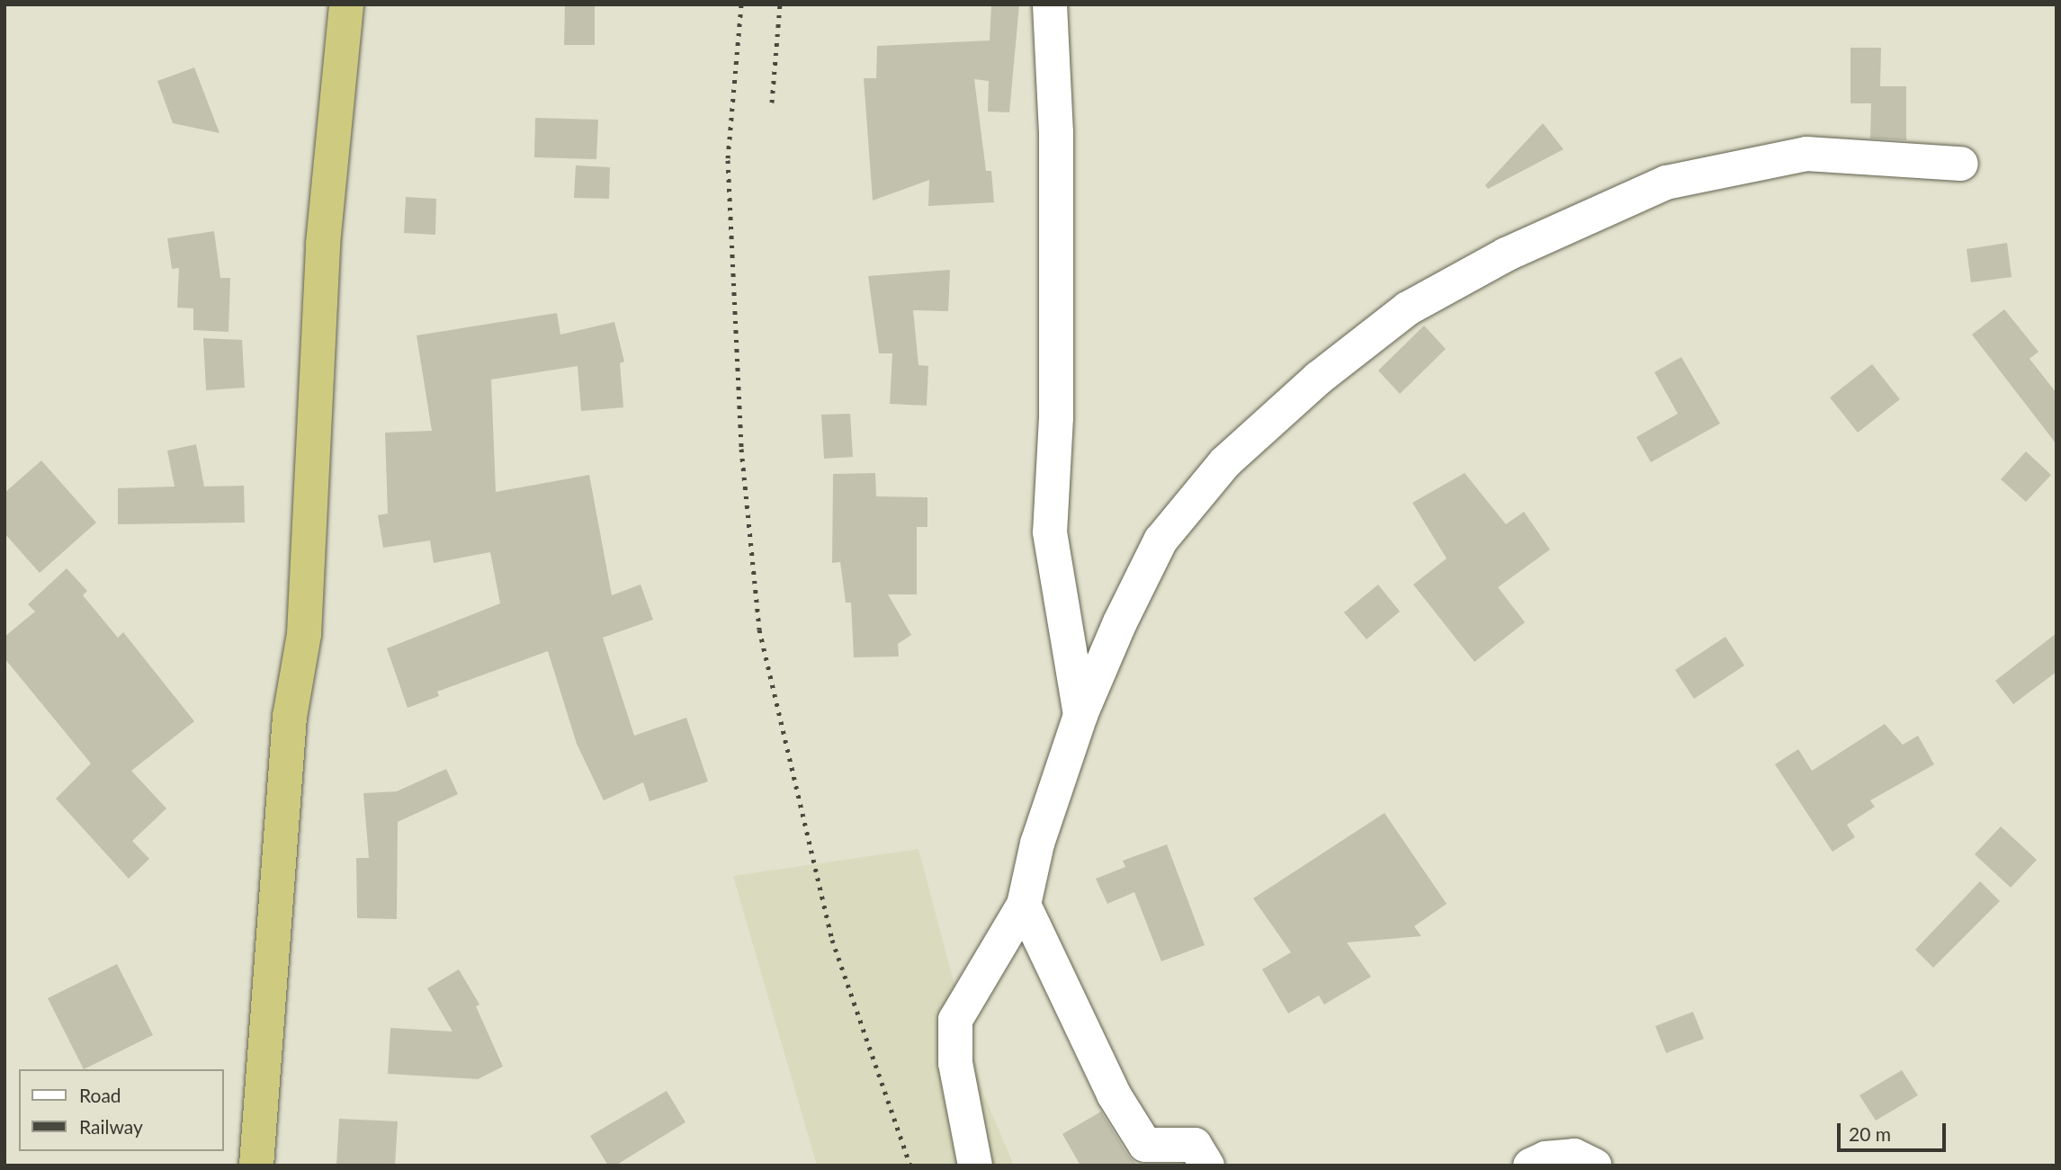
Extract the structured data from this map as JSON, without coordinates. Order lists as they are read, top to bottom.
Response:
{
  "legend": ["Road", "Railway"],
  "scale_bar": "20 m"
}
